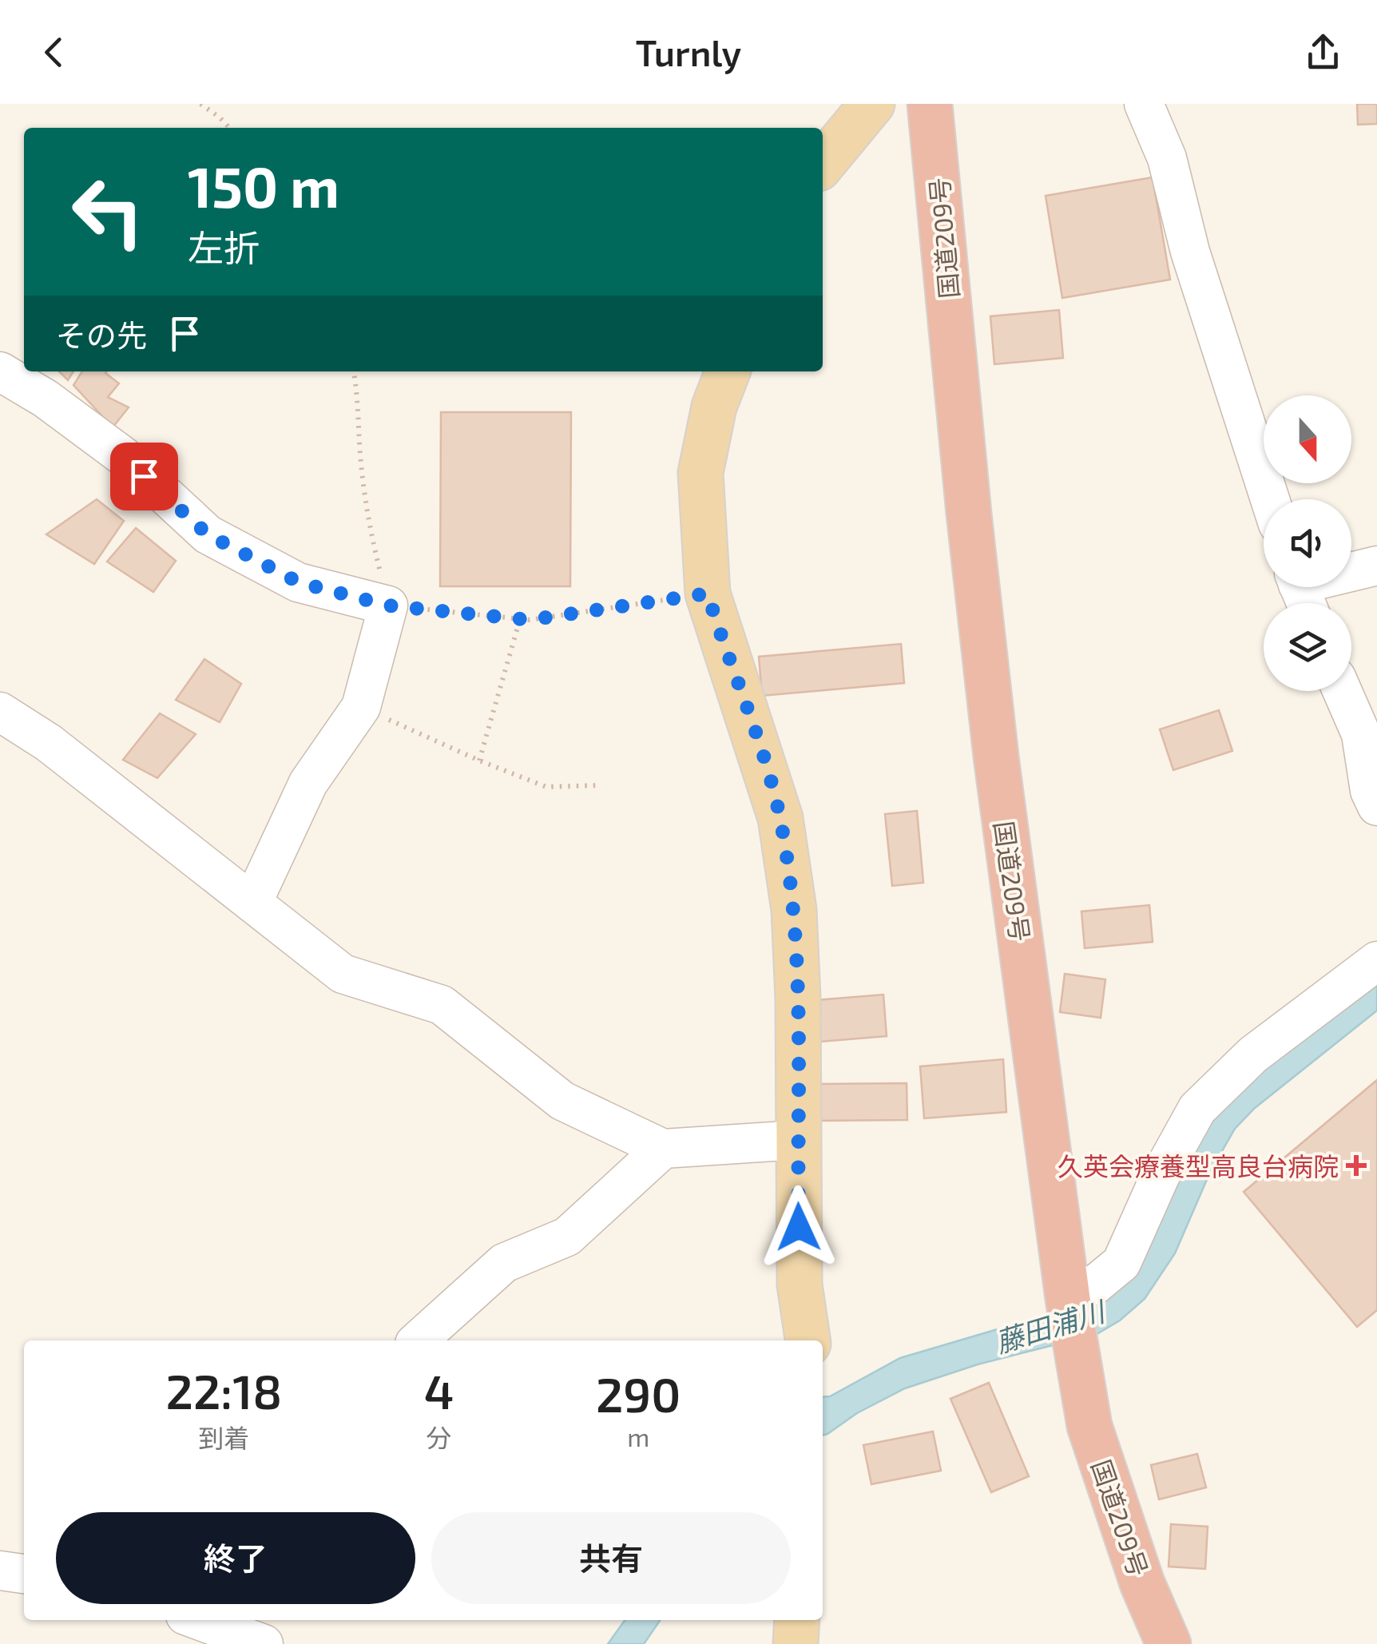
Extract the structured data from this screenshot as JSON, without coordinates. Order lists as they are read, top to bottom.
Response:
{
  "streets": {
    "highway": ["国道209号"]
  },
  "water": ["藤田浦川"],
  "places": {
    "health": ["久英会療養型高良台病院"]
  },
  "north": "bottom",
  "page": {
    "header": "Turnly",
    "turn": ["150 m", "左折"],
    "then": "その先",
    "eta": [
      "22:18",
      "到着",
      "4",
      "分",
      "290",
      "m"
    ],
    "buttons": ["終了", "共有"]
  }
}
